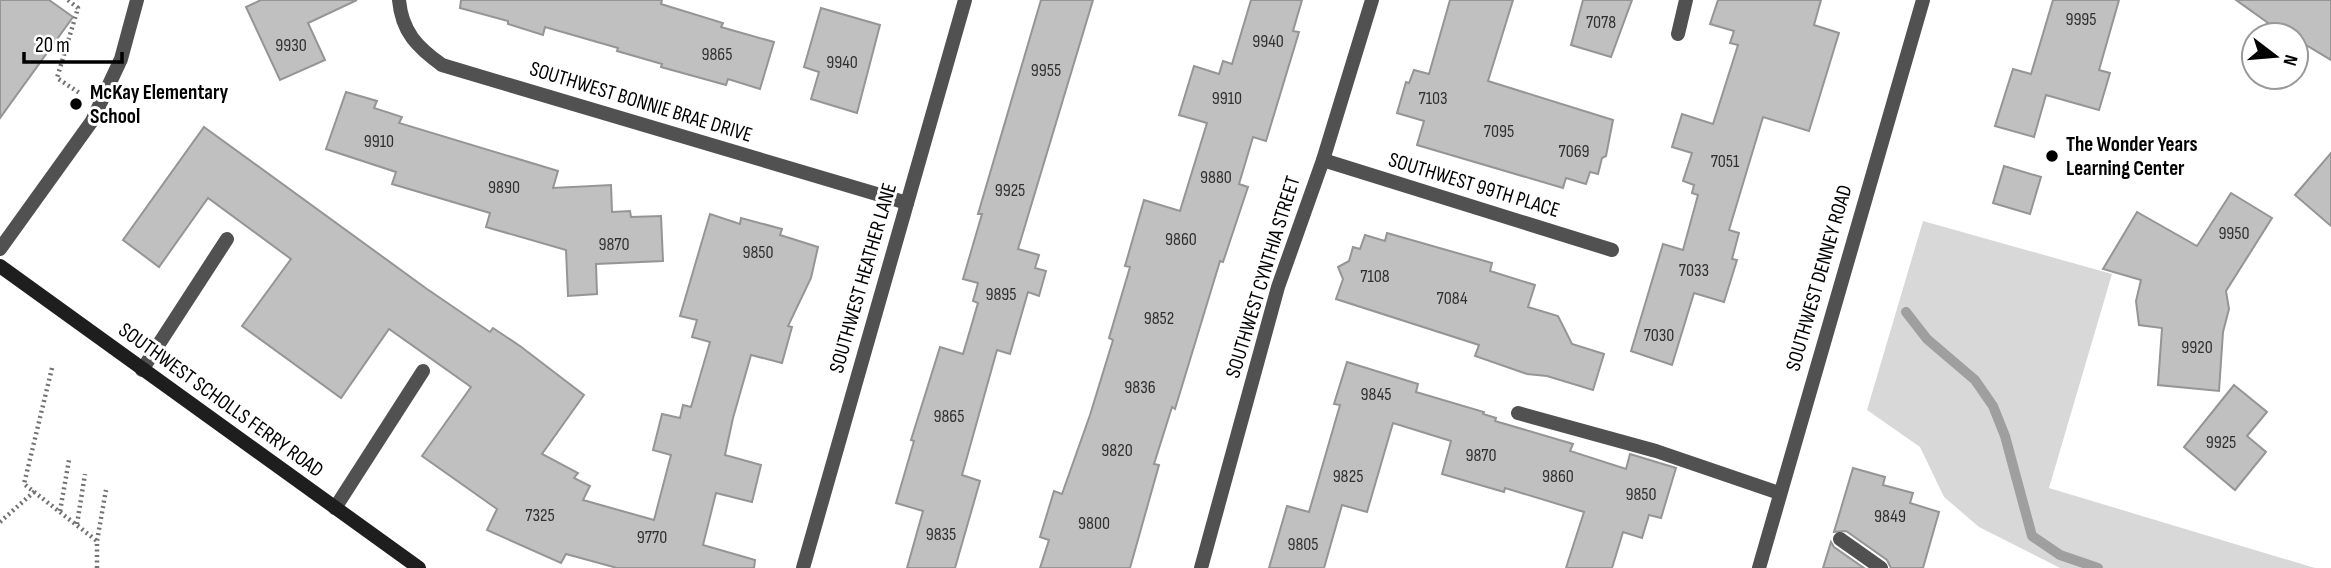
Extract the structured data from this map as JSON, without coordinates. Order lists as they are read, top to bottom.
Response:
{
  "streets": {
    "main road": ["SOUTHWEST SCHOLLS FERRY ROAD"],
    "street": [
      "SOUTHWEST BONNIE BRAE DRIVE",
      "SOUTHWEST 99TH PLACE",
      "SOUTHWEST CYNTHIA STREET",
      "SOUTHWEST HEATHER LANE",
      "SOUTHWEST DENNEY ROAD"
    ]
  },
  "crossings": [
    ["SOUTHWEST BONNIE BRAE DRIVE", "SOUTHWEST HEATHER LANE"],
    ["SOUTHWEST 99TH PLACE", "SOUTHWEST CYNTHIA STREET"]
  ],
  "places": ["McKay Elementary School", "The Wonder Years Learning Center"],
  "house_numbers": [
    "9995",
    "7078",
    "9940",
    "9930",
    "9865",
    "9940",
    "9955",
    "9910",
    "7103",
    "7095",
    "9910",
    "7069",
    "7051",
    "9880",
    "9890",
    "9925",
    "9950",
    "9860",
    "9870",
    "9850",
    "7033",
    "7108",
    "9895",
    "7084",
    "9852",
    "7030",
    "9920",
    "9836",
    "9845",
    "9865",
    "9925",
    "9820",
    "9870",
    "9825",
    "9860",
    "9850",
    "7325",
    "9849",
    "9800",
    "9835",
    "9770",
    "9805"
  ],
  "scale_bar": "20 m",
  "north": "right"
}
